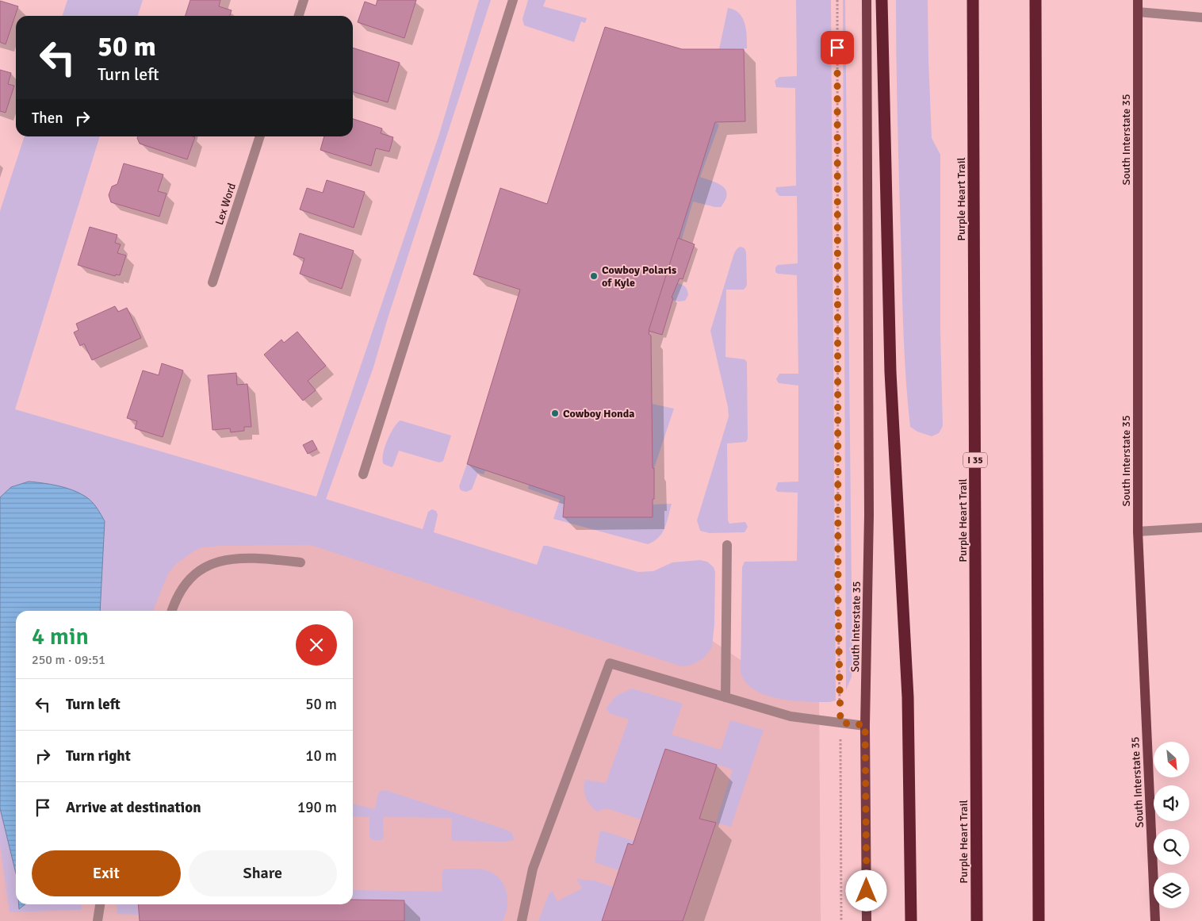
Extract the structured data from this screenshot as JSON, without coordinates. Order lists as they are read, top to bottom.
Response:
{
  "streets": {
    "highway": ["Purple Heart Trail", "I 35"],
    "main road": ["South Interstate 35"],
    "street": ["Lex Word"]
  },
  "places": ["Cowboy Polaris of Kyle", "Cowboy Honda"],
  "north": "bottom right",
  "page": {
    "turn": ["50 m", "Turn left"],
    "then": "Then",
    "heading": ["4 min", "250 m · 09:51"],
    "list": [
      {
        "name": "Turn left",
        "value": "50 m"
      },
      {
        "name": "Turn right",
        "value": "10 m"
      },
      {
        "name": "Arrive at destination",
        "value": "190 m"
      }
    ],
    "buttons": ["Exit", "Share"]
  }
}
